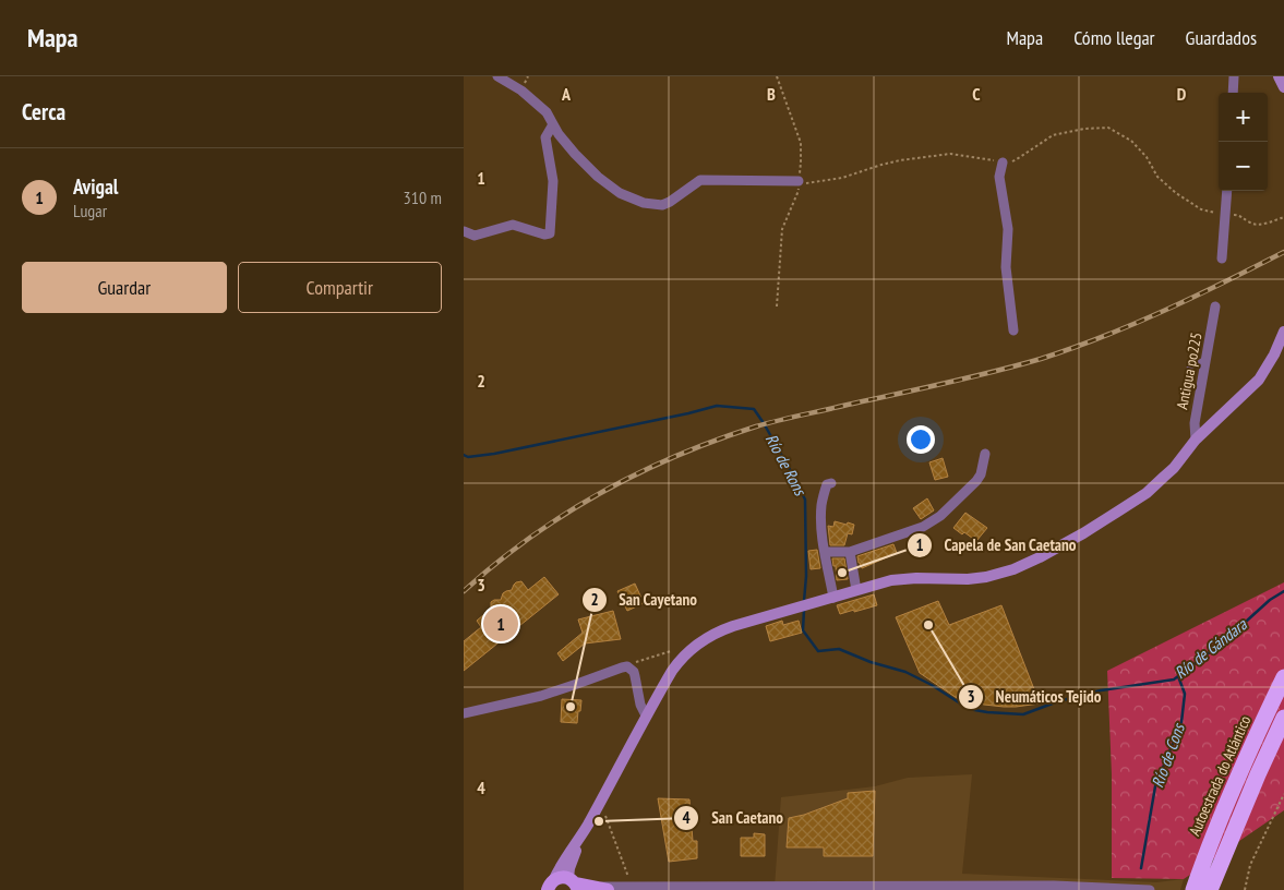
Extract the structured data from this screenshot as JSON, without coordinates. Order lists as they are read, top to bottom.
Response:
{
  "streets": {
    "highway": ["Autoestrada do Atlántico"],
    "street": ["Antigua po225"]
  },
  "water": ["Río de Rons", "Río de Gándara", "Río de Cons"],
  "places": [
    "Capela de San Caetano",
    "Neumáticos Tejido",
    "San Cayetano",
    "San Caetano"
  ],
  "page": {
    "header": "Mapa",
    "nav": ["Mapa", "Cómo llegar", "Guardados"],
    "heading": "Cerca",
    "map_buttons": ["+", "−"],
    "list": [
      {
        "mark": "1",
        "name": "Avigal",
        "note": "Lugar",
        "value": "310 m"
      }
    ],
    "buttons": ["Guardar", "Compartir"],
    "pins": "1"
  },
  "grid": {
    "columns": [
      "A",
      "B",
      "C",
      "D"
    ],
    "rows": [
      "1",
      "2",
      "3",
      "4"
    ]
  }
}
